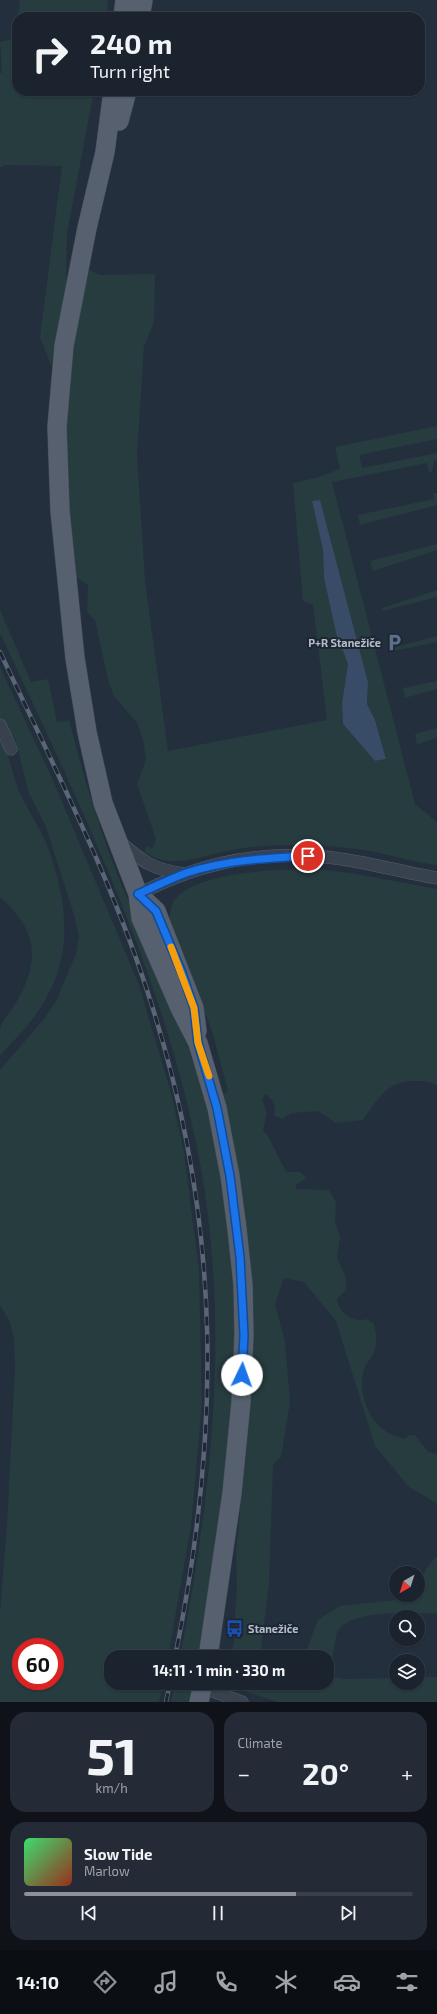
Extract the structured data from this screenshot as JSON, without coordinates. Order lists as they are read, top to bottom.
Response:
{
  "places": {
    "parking": ["P+R Stanežiče"],
    "bus stop": ["Stanežiče"]
  },
  "north": "bottom left",
  "page": {
    "turn": ["240 m", "Turn right"],
    "limit": "60",
    "trip": "14:11 · 1 min · 330 m",
    "tile": [
      ["51", "km/h"],
      "Climate"
    ],
    "heat": ["−", "20°", "+"],
    "song": ["Slow Tide", "Marlow"],
    "tabs": "14:10"
  }
}
